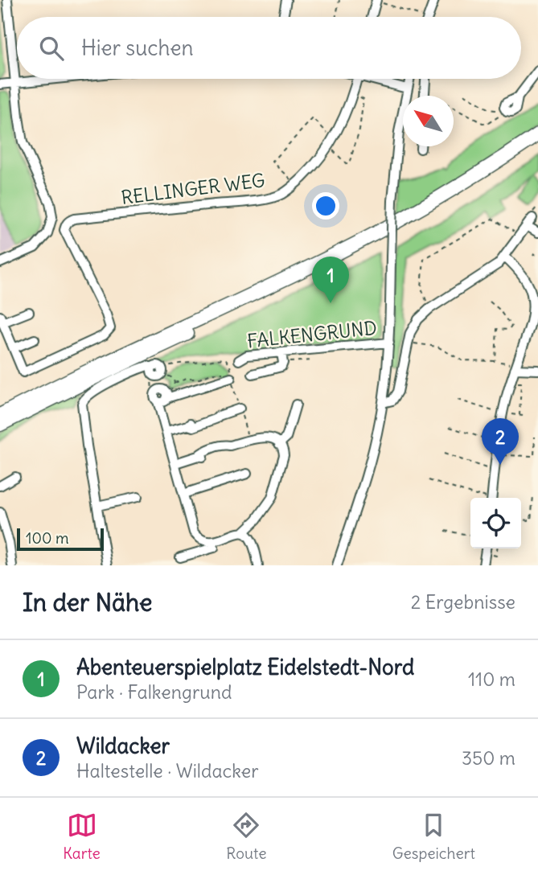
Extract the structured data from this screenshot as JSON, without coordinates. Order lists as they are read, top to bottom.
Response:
{
  "streets": {
    "street": ["RELLINGER WEG", "FALKENGRUND"]
  },
  "scale_bar": "100 m",
  "north": "top left",
  "page": {
    "search": "Hier suchen",
    "pins": ["1", "2"],
    "scale": "100 m",
    "heading": ["In der Nähe", "2 Ergebnisse"],
    "list": [
      {
        "mark": "1",
        "name": "Abenteuerspielplatz Eidelstedt-Nord",
        "note": "Park · Falkengrund",
        "value": "110 m"
      },
      {
        "mark": "2",
        "name": "Wildacker",
        "note": "Haltestelle · Wildacker",
        "value": "350 m"
      }
    ],
    "nav": ["Karte", "Route", "Gespeichert"]
  }
}
